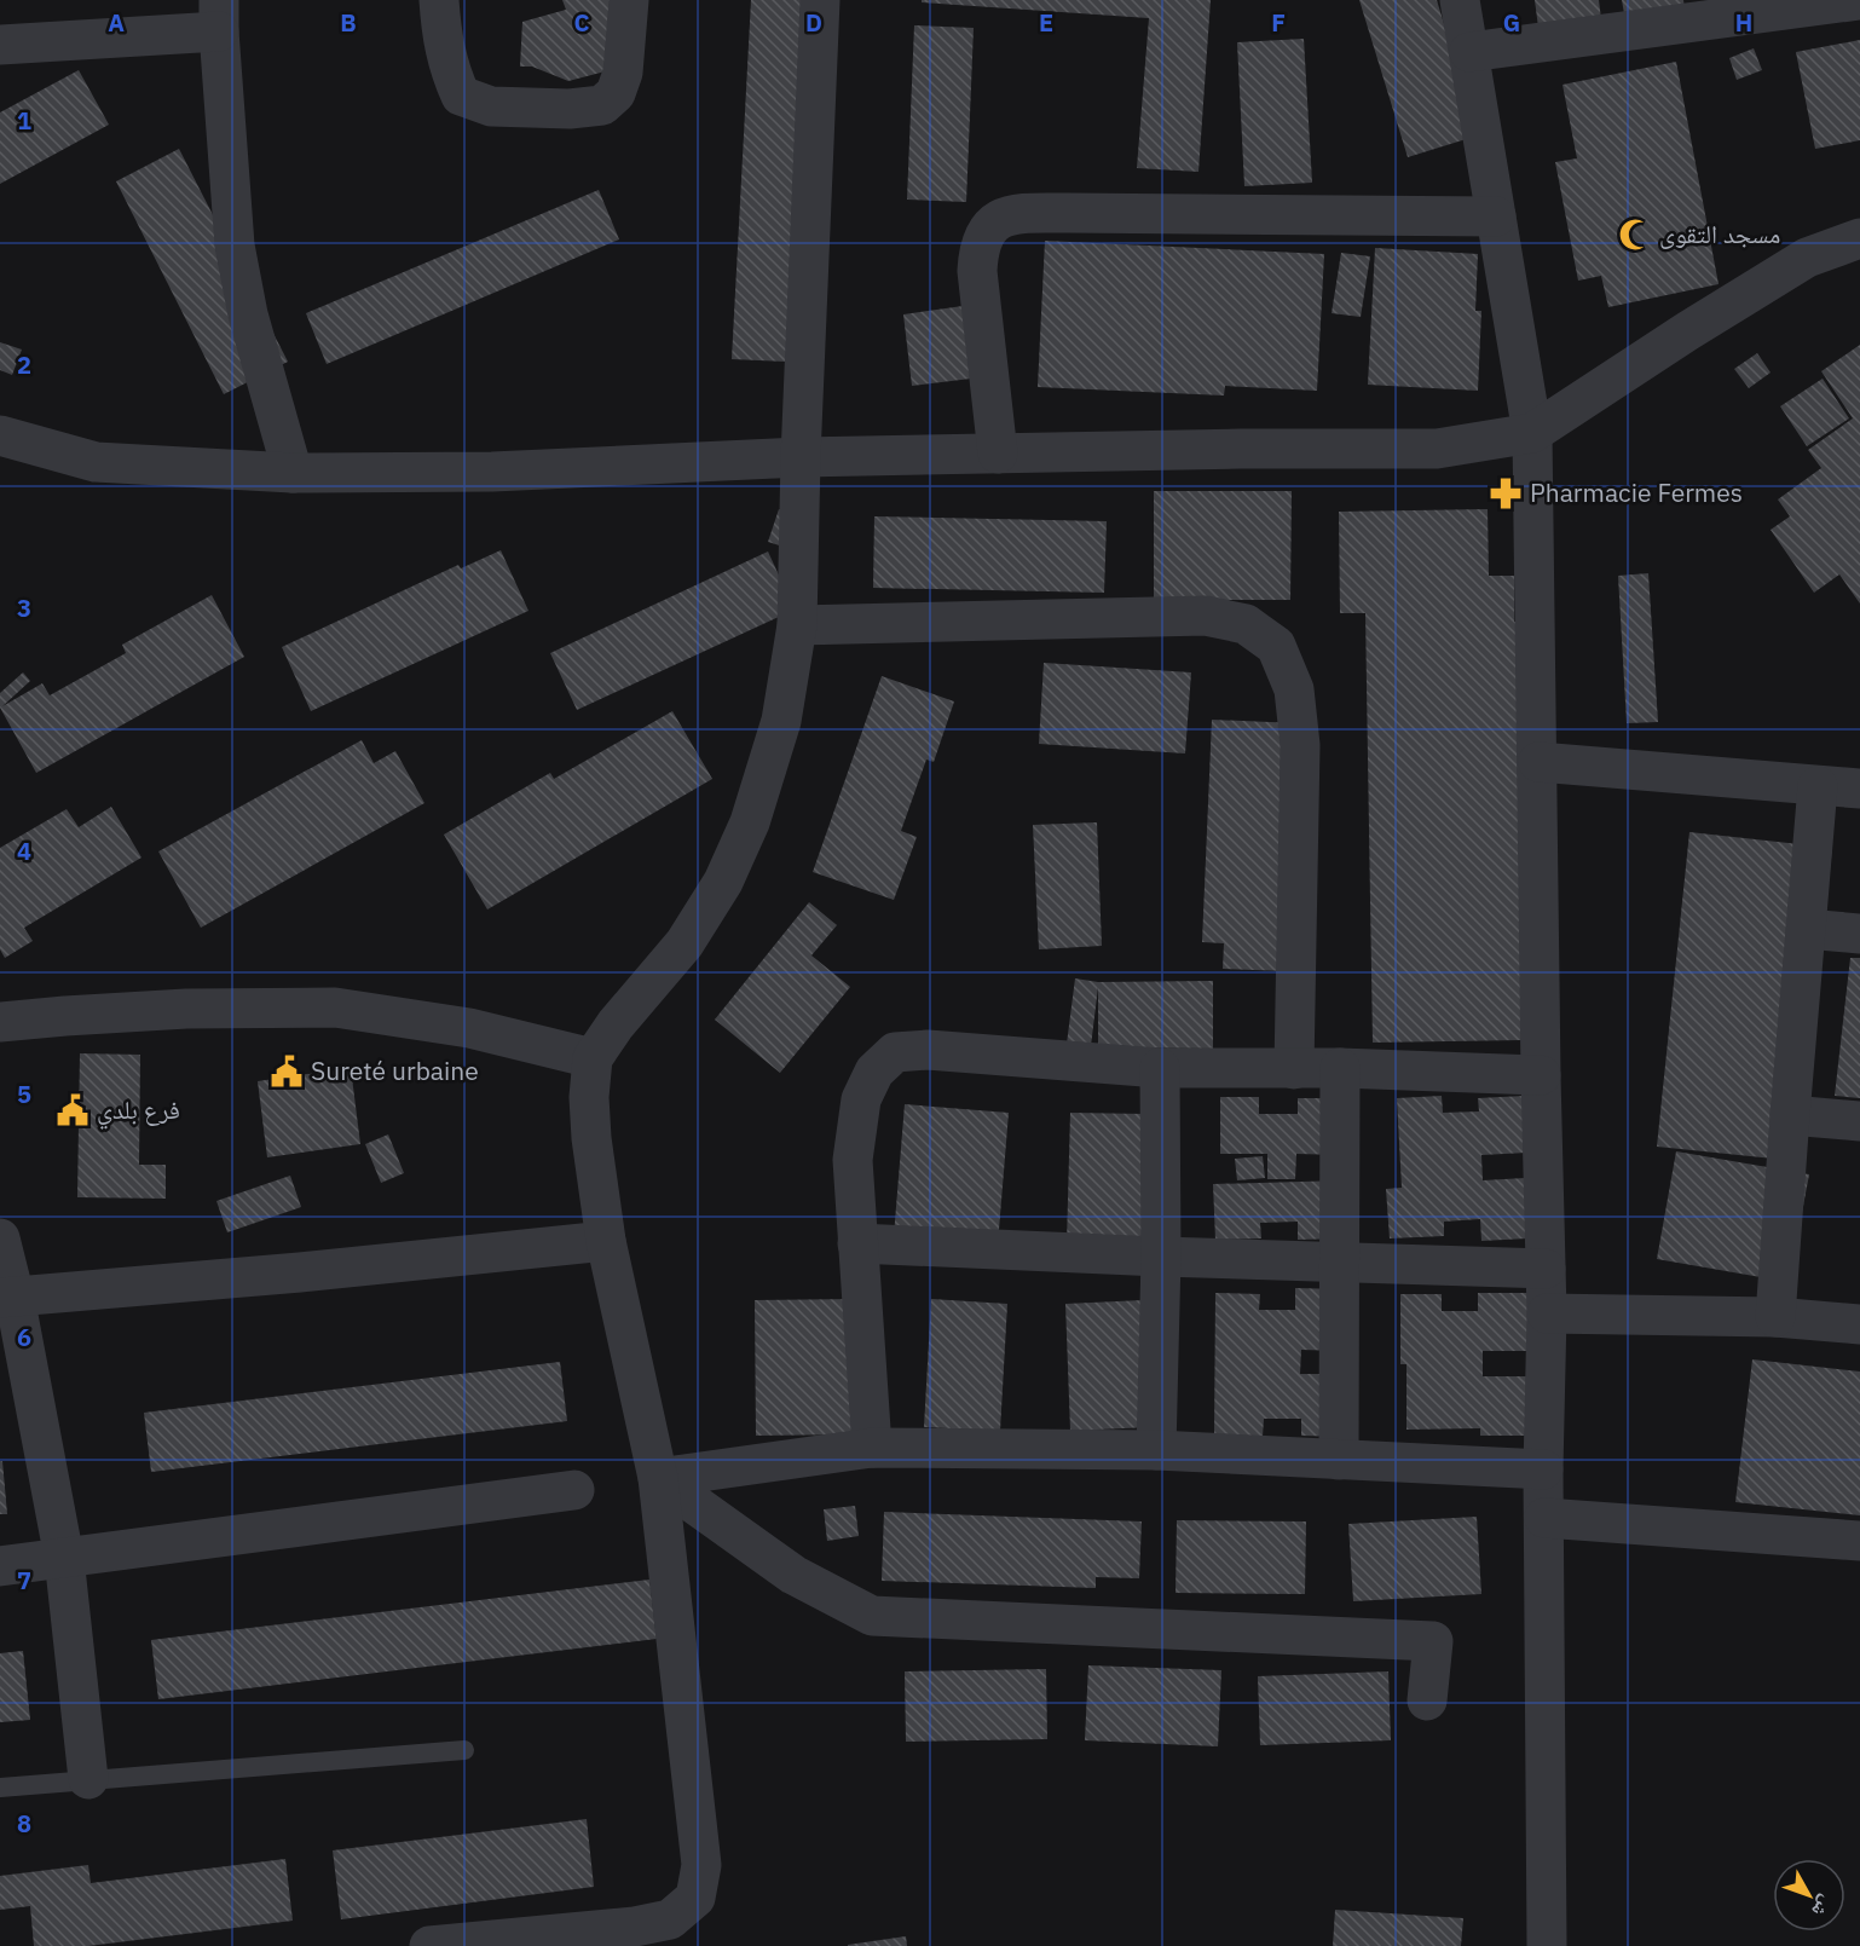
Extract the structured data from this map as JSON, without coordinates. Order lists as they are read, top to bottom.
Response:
{
  "places": {
    "mosque": ["مسجد التقوى"],
    "pharmacy": ["Pharmacie Fermes"],
    "public building": ["Sureté urbaine", "فرع بلدي"]
  },
  "north": "bottom right",
  "grid": {
    "columns": [
      "A",
      "B",
      "C",
      "D",
      "E",
      "F",
      "G",
      "H"
    ],
    "rows": [
      "1",
      "2",
      "3",
      "4",
      "5",
      "6",
      "7",
      "8"
    ]
  }
}
